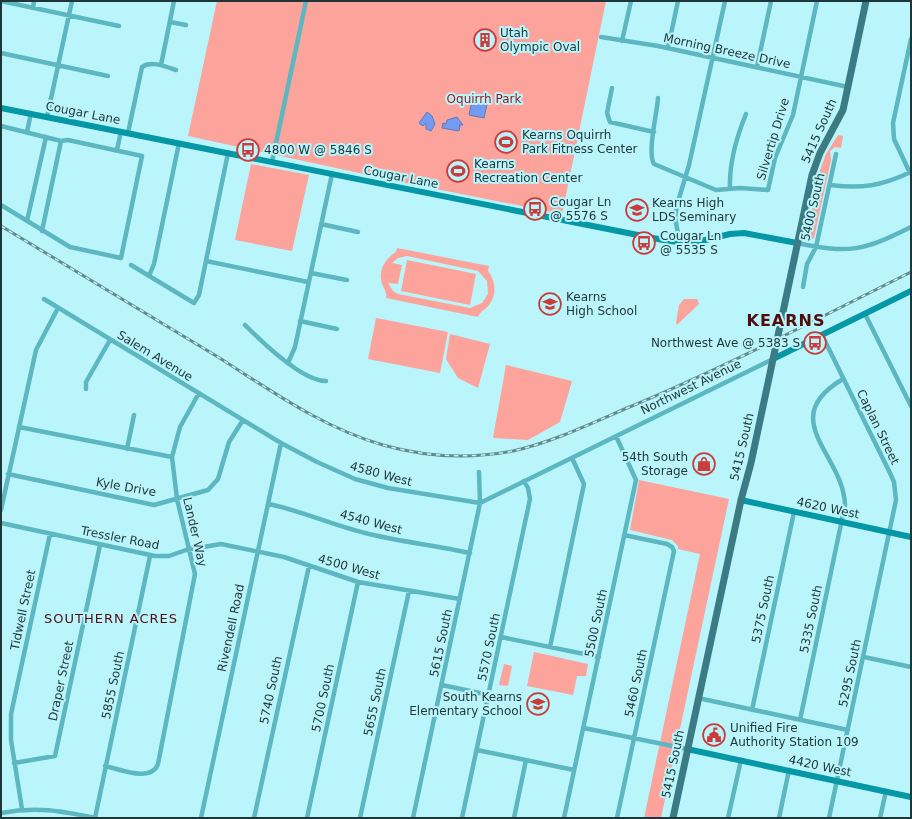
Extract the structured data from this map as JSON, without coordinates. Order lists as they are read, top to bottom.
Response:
{
  "streets": {
    "main road": [
      "Cougar Lane",
      "5415 South",
      "Northwest Avenue",
      "4620 West",
      "4420 West"
    ],
    "street": [
      "Morning Breeze Drive",
      "Silvertip Drive",
      "5400 South",
      "Salem Avenue",
      "Caplan Street",
      "4580 West",
      "Kyle Drive",
      "4540 West",
      "Lander Way",
      "Tressler Road",
      "4500 West",
      "5375 South",
      "Tidwell Street",
      "5335 South",
      "5500 South",
      "Rivendell Road",
      "5615 South",
      "5570 South",
      "5295 South",
      "Draper Street",
      "5460 South",
      "5855 South",
      "5740 South",
      "5700 South",
      "5655 South"
    ]
  },
  "crossings": [
    ["Morning Breeze Drive", "5415 South"],
    ["Morning Breeze Drive", "Silvertip Drive"],
    ["Cougar Lane", "5415 South"],
    ["5415 South", "Northwest Avenue"],
    ["5415 South", "4620 West"],
    ["5415 South", "4420 West"],
    ["Salem Avenue", "4580 West"],
    ["Salem Avenue", "Kyle Drive"],
    ["Salem Avenue", "Lander Way"],
    ["Northwest Avenue", "Caplan Street"],
    ["Northwest Avenue", "4580 West"],
    ["Northwest Avenue", "5500 South"],
    ["Northwest Avenue", "5615 South"],
    ["Northwest Avenue", "5570 South"],
    ["Caplan Street", "4620 West"],
    ["Caplan Street", "5335 South"],
    ["Caplan Street", "5295 South"],
    ["4580 West", "Kyle Drive"],
    ["4580 West", "Rivendell Road"],
    ["4580 West", "5615 South"],
    ["Kyle Drive", "Lander Way"],
    ["4620 West", "5375 South"],
    ["4620 West", "5335 South"],
    ["4620 West", "5295 South"],
    ["4540 West", "Rivendell Road"],
    ["4540 West", "5615 South"],
    ["Lander Way", "Tressler Road"],
    ["Lander Way", "5855 South"],
    ["Tressler Road", "4500 West"],
    ["Tressler Road", "Tidwell Street"],
    ["Tressler Road", "Rivendell Road"],
    ["Tressler Road", "Draper Street"],
    ["Tressler Road", "5855 South"],
    ["4500 West", "Rivendell Road"],
    ["4500 West", "5615 South"],
    ["4500 West", "5740 South"],
    ["4500 West", "5700 South"],
    ["4500 West", "5655 South"],
    ["Tidwell Street", "Draper Street"],
    ["5500 South", "5460 South"],
    ["5500 South", "4420 West"],
    ["5295 South", "4420 West"],
    ["5460 South", "4420 West"]
  ],
  "districts": ["KEARNS", "SOUTHERN ACRES"],
  "parks": ["Oquirrh Park"],
  "places": {
    "building": ["Utah Olympic Oval"],
    "sports": ["Kearns Oquirrh Park Fitness Center", "Kearns Recreation Center"],
    "bus stop": [
      "4800 W @ 5846 S",
      "Cougar Ln @ 5576 S",
      "Cougar Ln @ 5535 S",
      "Northwest Ave @ 5383 S"
    ],
    "school or university": ["Kearns High LDS Seminary", "Kearns High School", "South Kearns Elementary School"],
    "shop": ["54th South Storage"],
    "public building": ["Unified Fire Authority Station 109"]
  }
}
